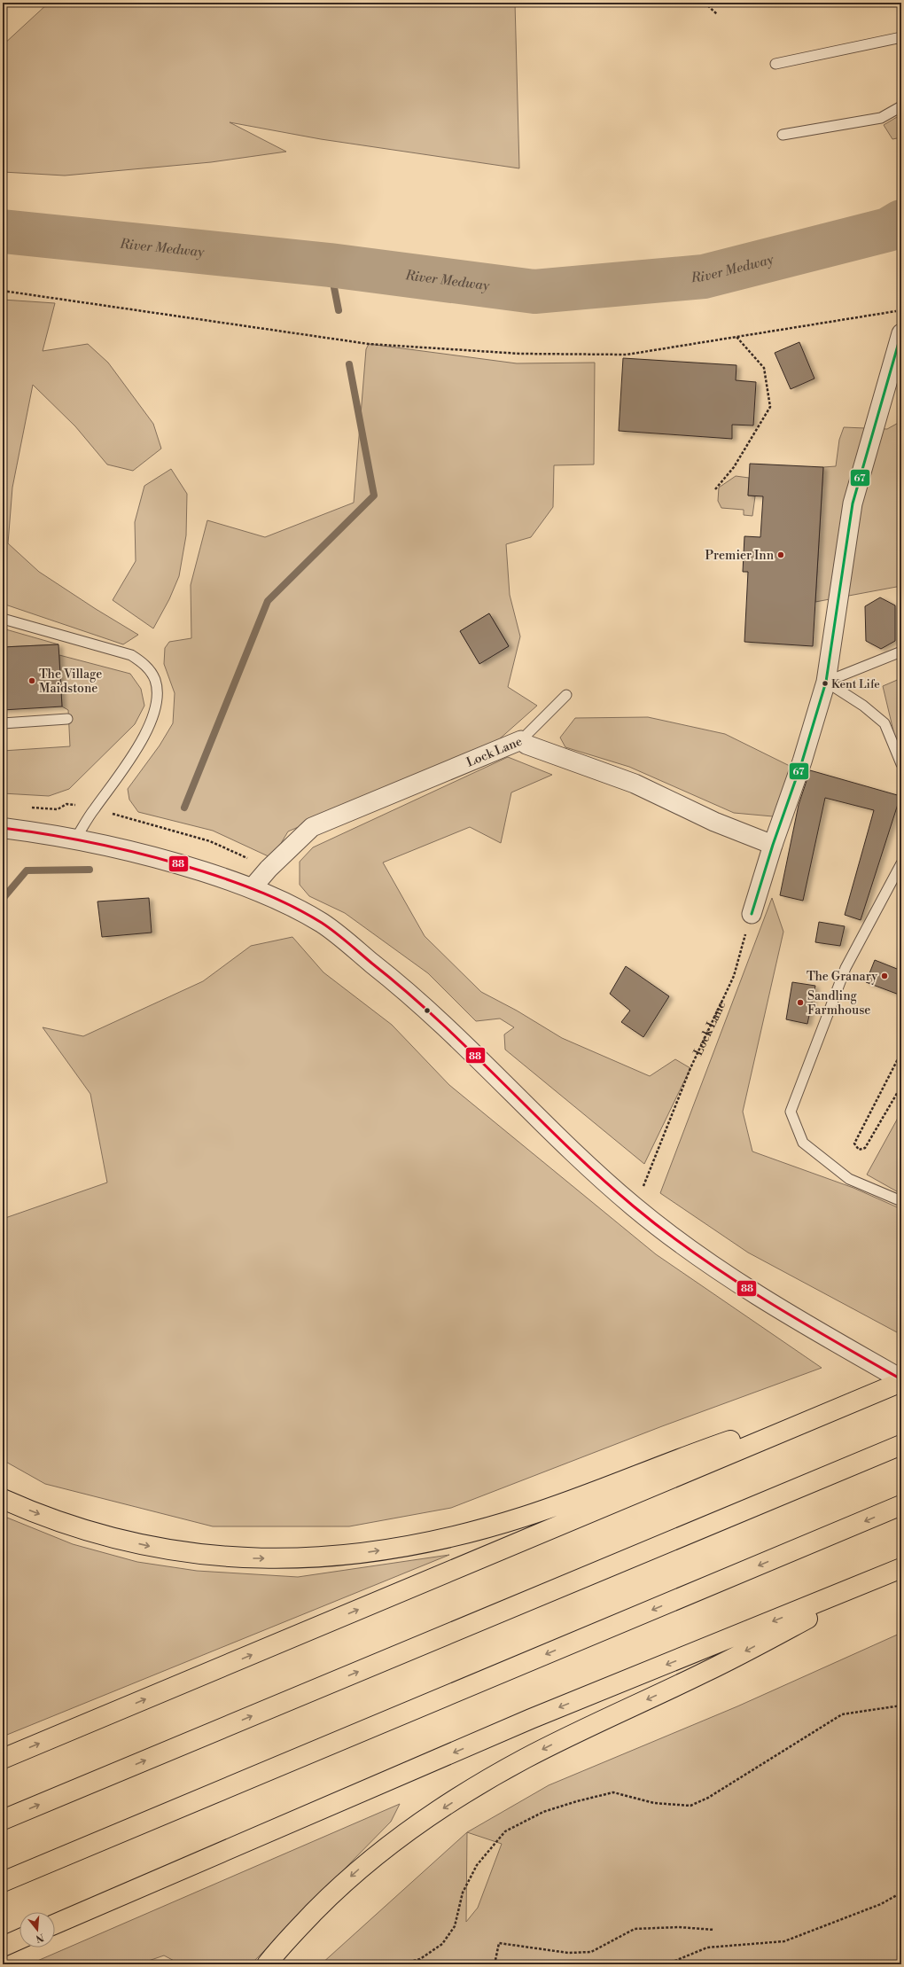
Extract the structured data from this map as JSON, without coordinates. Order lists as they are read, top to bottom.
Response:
{
  "streets": {
    "street": ["Lock Lane"]
  },
  "water": ["River Medway"],
  "places": [
    "Premier Inn",
    "The Village Maidstone",
    "Kent Life",
    "The Granary",
    "Sandling Farmhouse"
  ],
  "lines": ["transit line 67", "transit line 88"],
  "north": "bottom"
}
